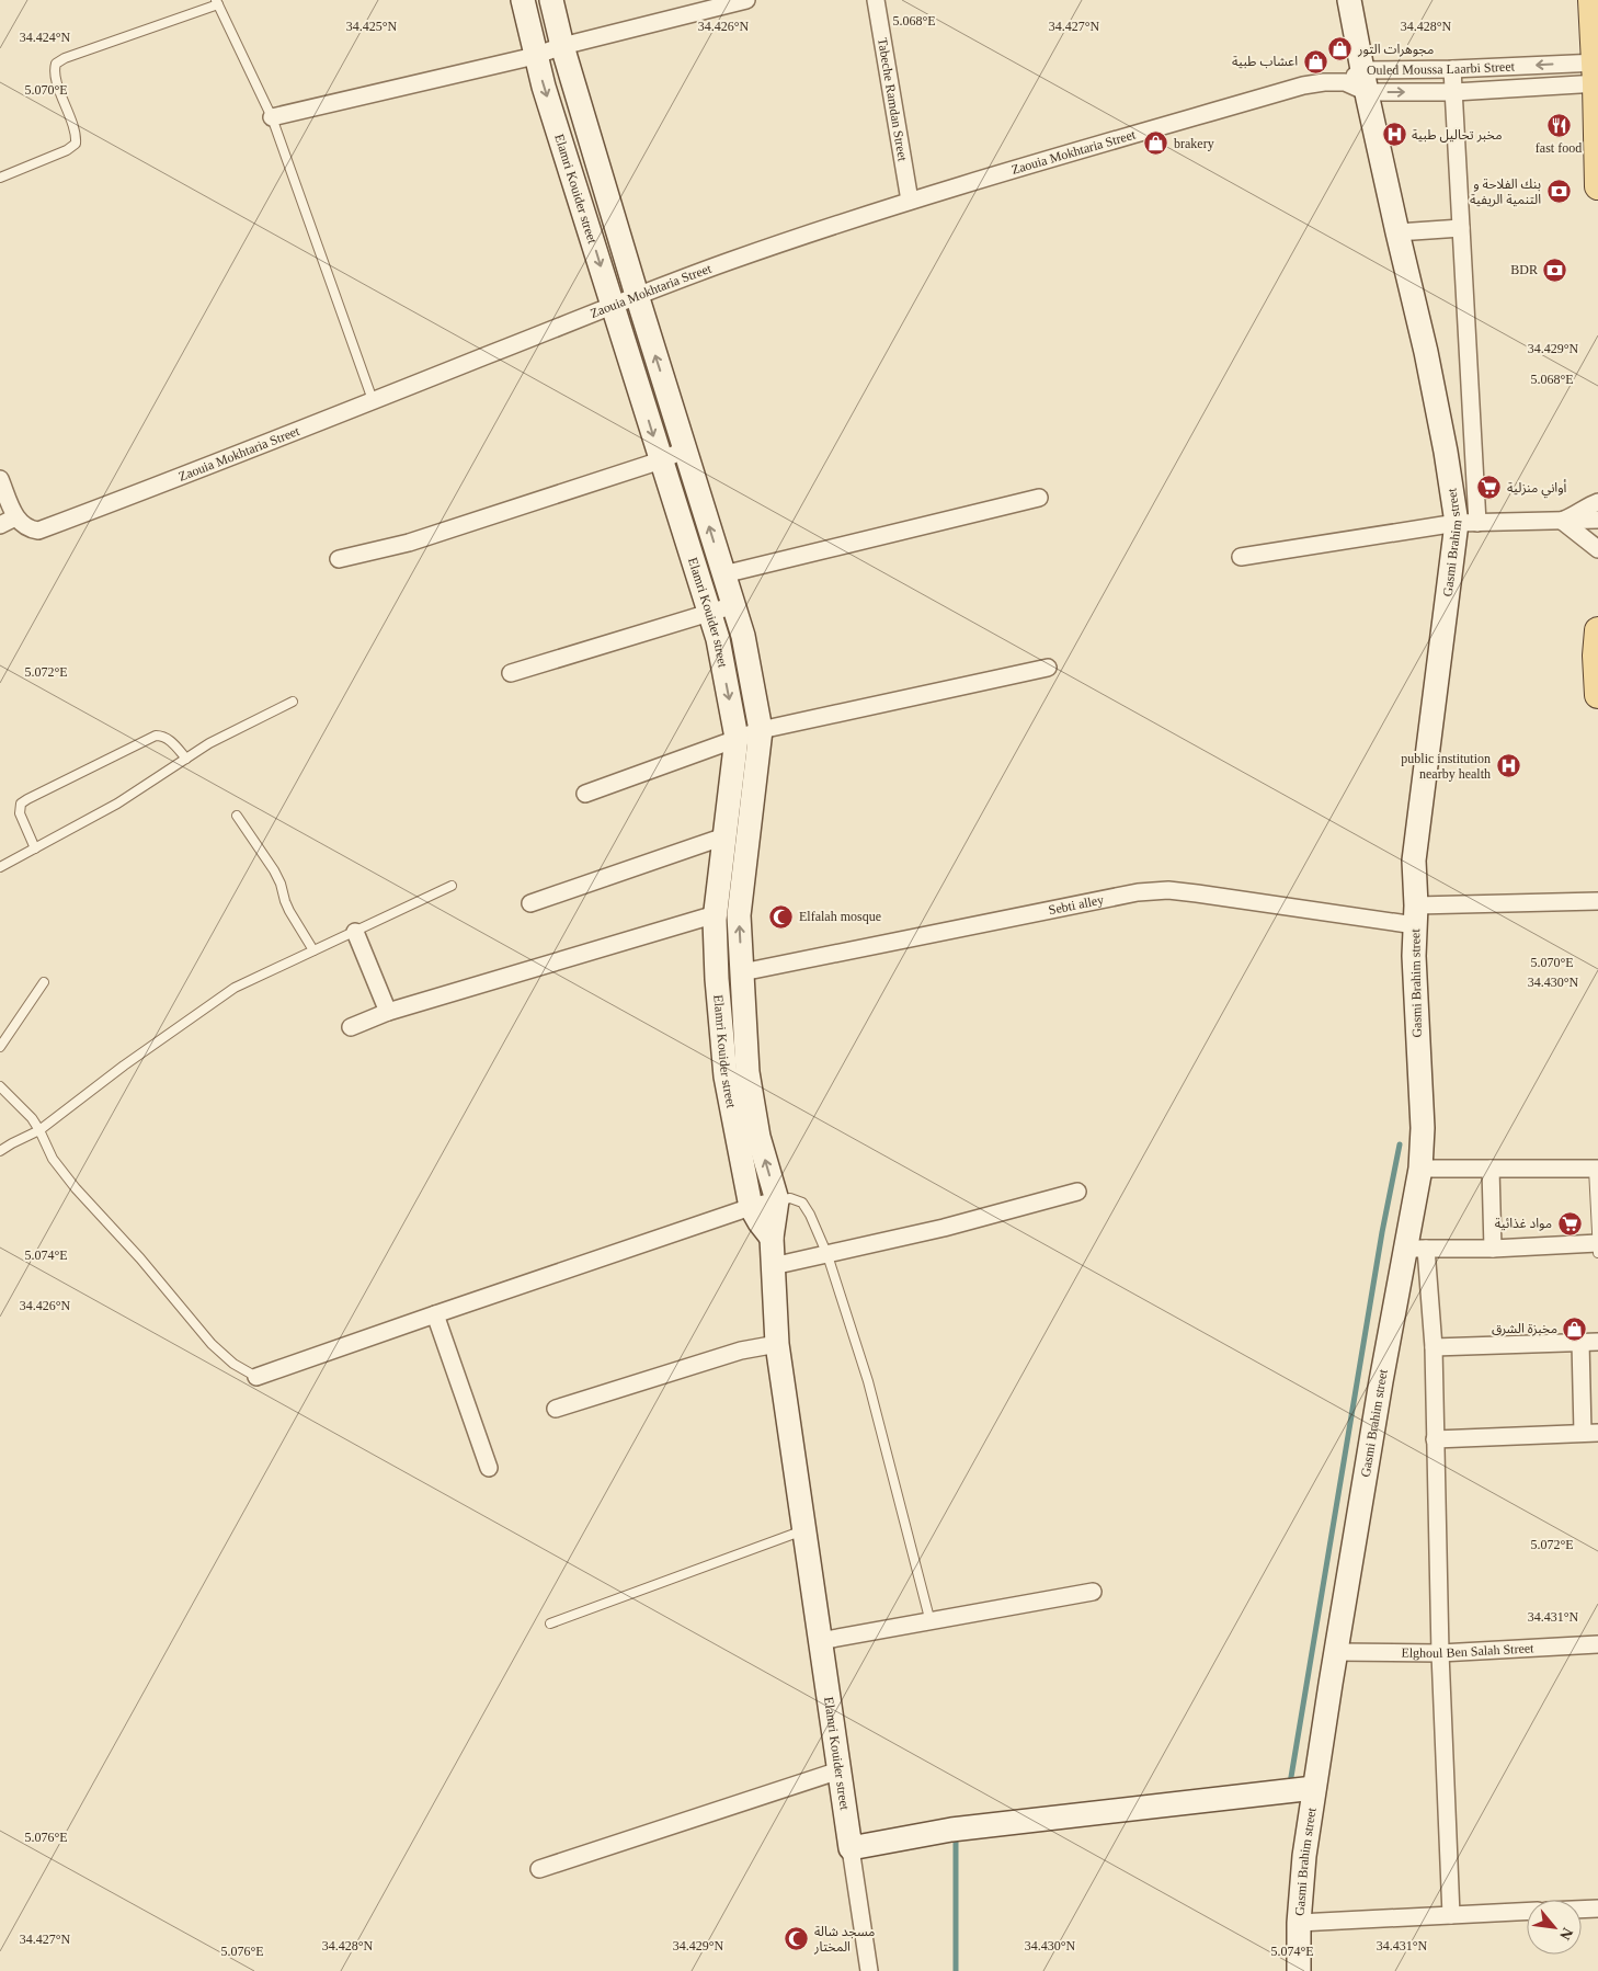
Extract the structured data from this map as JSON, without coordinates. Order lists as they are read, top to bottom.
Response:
{
  "streets": {
    "street": [
      "Ouled Moussa Laarbi Street",
      "Tabeche Ramdan Street",
      "Zaouia Mokhtaria Street",
      "Elamri Kouider street",
      "Gasmi Brahim street",
      "Sebti alley",
      "Elghoul Ben Salah Street"
    ]
  },
  "crossings": [
    ["Ouled Moussa Laarbi Street", "Zaouia Mokhtaria Street"],
    ["Ouled Moussa Laarbi Street", "Gasmi Brahim street"],
    ["Tabeche Ramdan Street", "Zaouia Mokhtaria Street"],
    ["Zaouia Mokhtaria Street", "Elamri Kouider street"],
    ["Zaouia Mokhtaria Street", "Gasmi Brahim street"],
    ["Elamri Kouider street", "Sebti alley"],
    ["Gasmi Brahim street", "Sebti alley"],
    ["Gasmi Brahim street", "Elghoul Ben Salah Street"]
  ],
  "places": {
    "shop": [
      "مجوهرات التور",
      "اعشاب طبية",
      "brakery",
      "مخبزة الشرق"
    ],
    "restaurant": ["fast food"],
    "hospital": ["مخبر تحاليل طبية", "public institution nearby health"],
    "bank": ["بنك الفلاحة و التنمية الريفية", "BDR"],
    "supermarket": ["أواني منزلية", "مواد غذائية"],
    "mosque": ["Elfalah mosque", "مسجد شالة المختار"]
  },
  "north": "bottom right",
  "coordinates": [
    "5.068°E",
    "34.425°N",
    "34.426°N",
    "34.427°N",
    "34.428°N",
    "34.424°N",
    "5.070°E",
    "34.429°N",
    "5.072°E",
    "34.430°N",
    "5.074°E",
    "34.431°N",
    "5.076°E"
  ]
}
